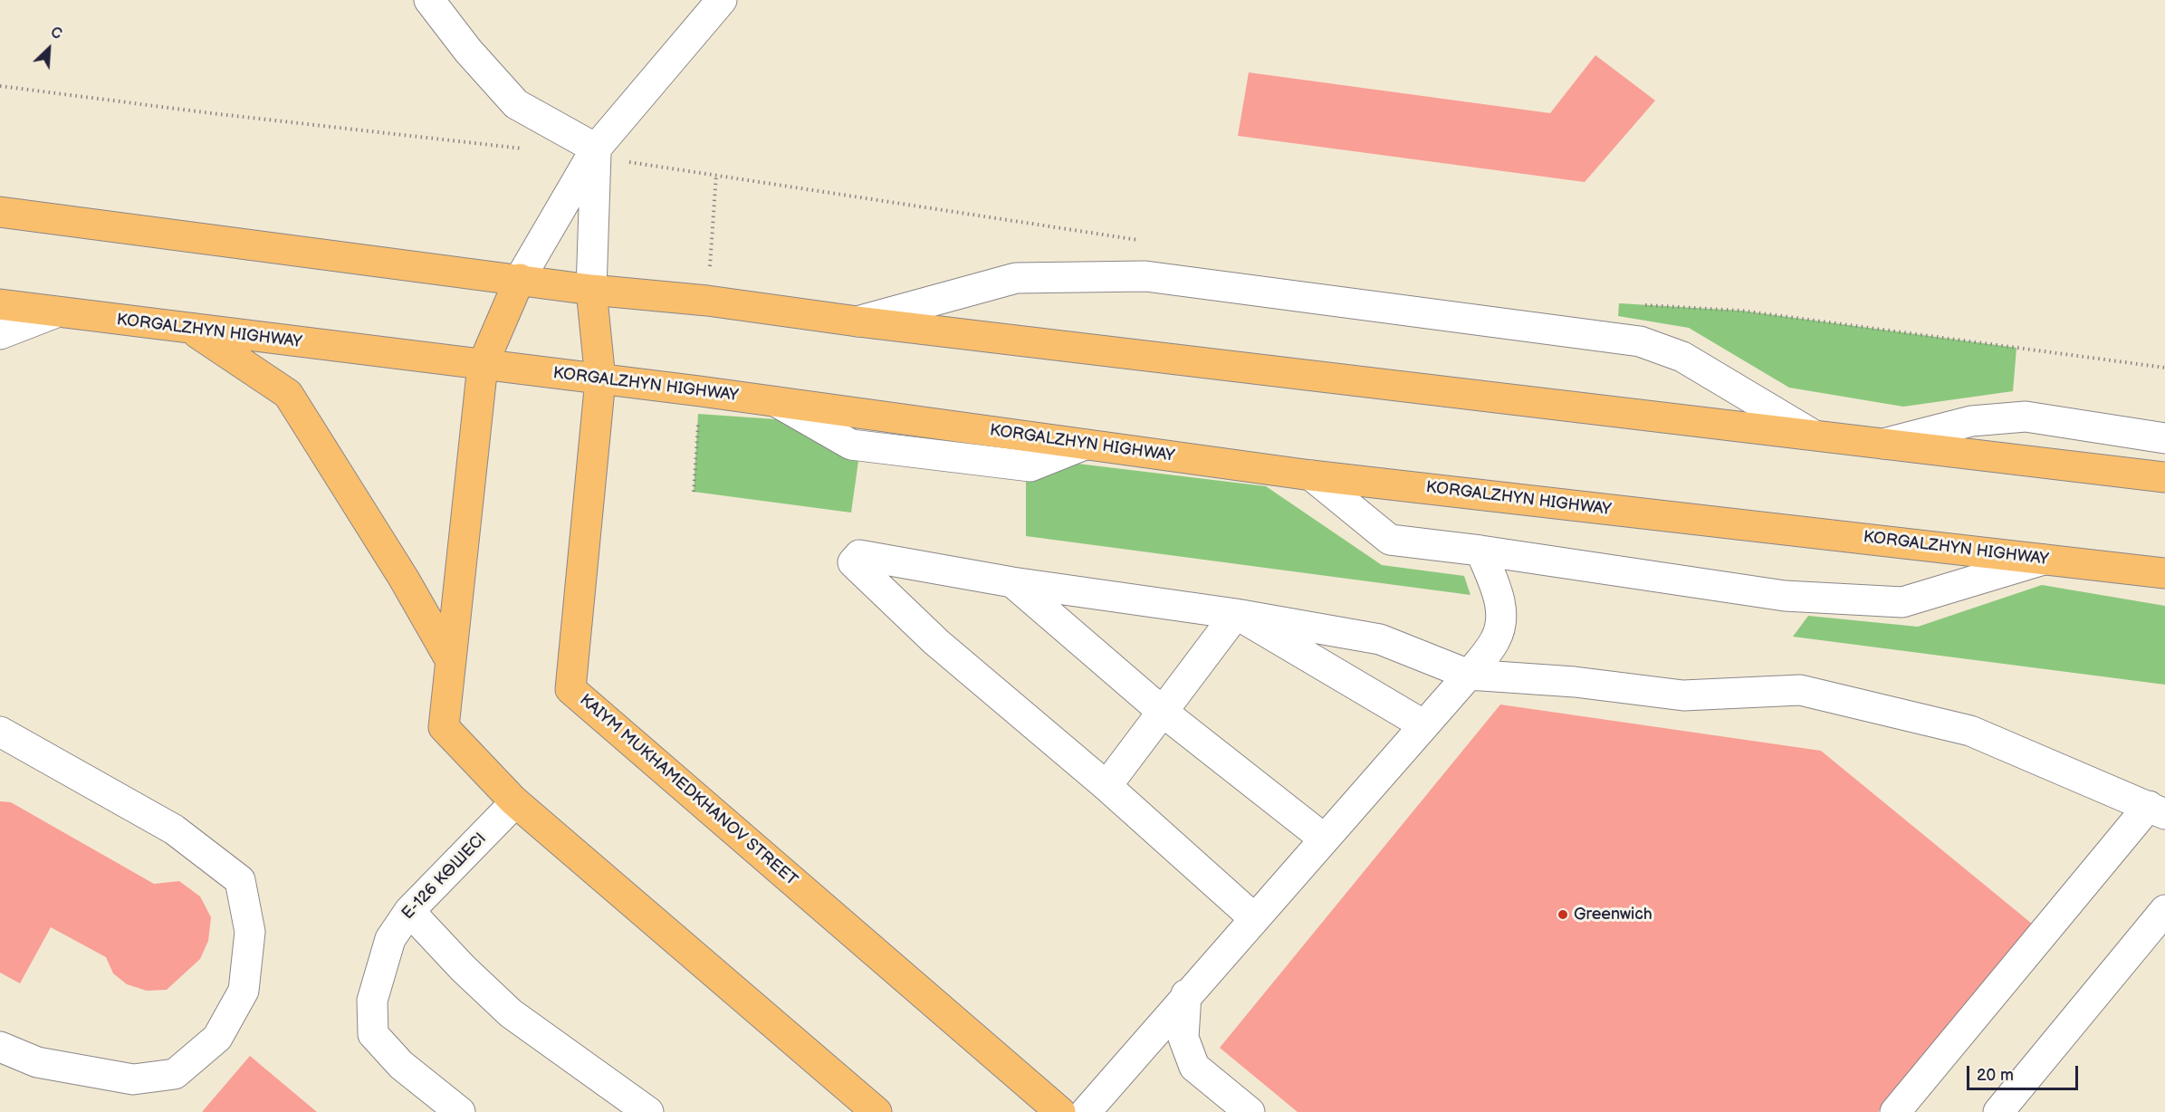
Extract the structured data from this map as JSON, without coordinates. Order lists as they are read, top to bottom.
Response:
{
  "streets": {
    "main road": ["KORGALZHYN HIGHWAY", "KAIYM MUKHAMEDKHANOV STREET"],
    "street": ["Е-126 КӨШЕСІ"]
  },
  "crossings": [
    ["KORGALZHYN HIGHWAY", "KAIYM MUKHAMEDKHANOV STREET"]
  ],
  "places": ["Greenwich"],
  "scale_bar": "20 m",
  "north": "top right"
}
